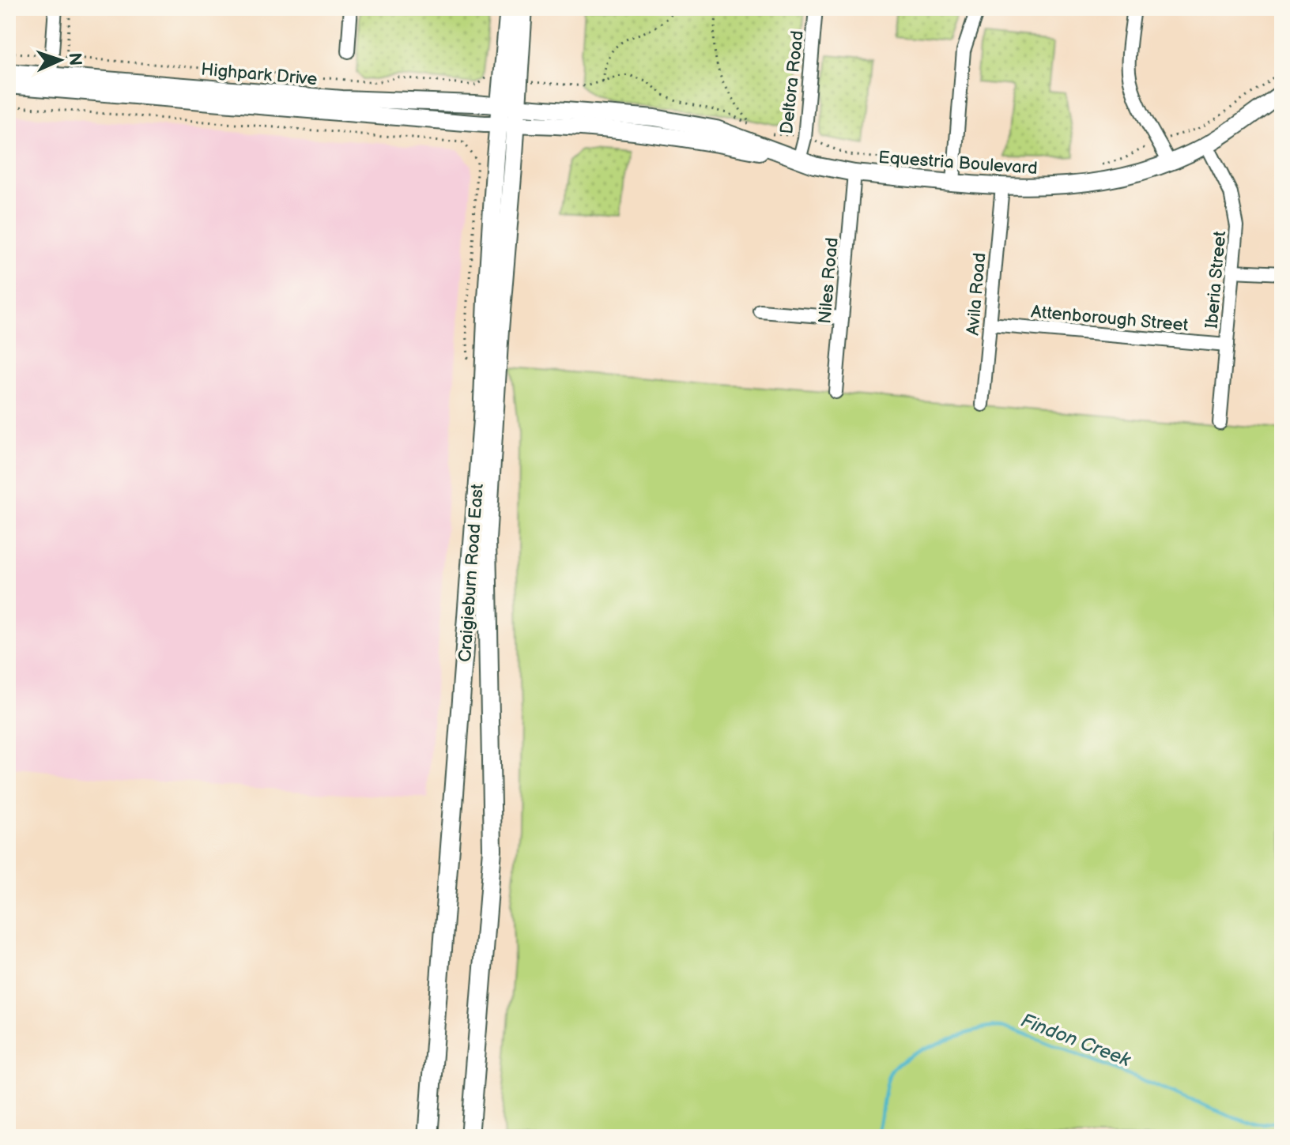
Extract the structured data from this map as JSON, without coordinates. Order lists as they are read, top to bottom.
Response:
{
  "streets": {
    "main road": ["Craigieburn Road East"],
    "street": [
      "Highpark Drive",
      "Deltora Road",
      "Equestria Boulevard",
      "Iberia Street",
      "Niles Road",
      "Avila Road",
      "Attenborough Street"
    ]
  },
  "crossings": [
    ["Highpark Drive", "Equestria Boulevard"],
    ["Highpark Drive", "Craigieburn Road East"],
    ["Deltora Road", "Equestria Boulevard"],
    ["Equestria Boulevard", "Iberia Street"],
    ["Equestria Boulevard", "Niles Road"],
    ["Equestria Boulevard", "Avila Road"],
    ["Equestria Boulevard", "Craigieburn Road East"],
    ["Iberia Street", "Attenborough Street"],
    ["Avila Road", "Attenborough Street"]
  ],
  "water": ["Findon Creek"],
  "north": "right"
}
